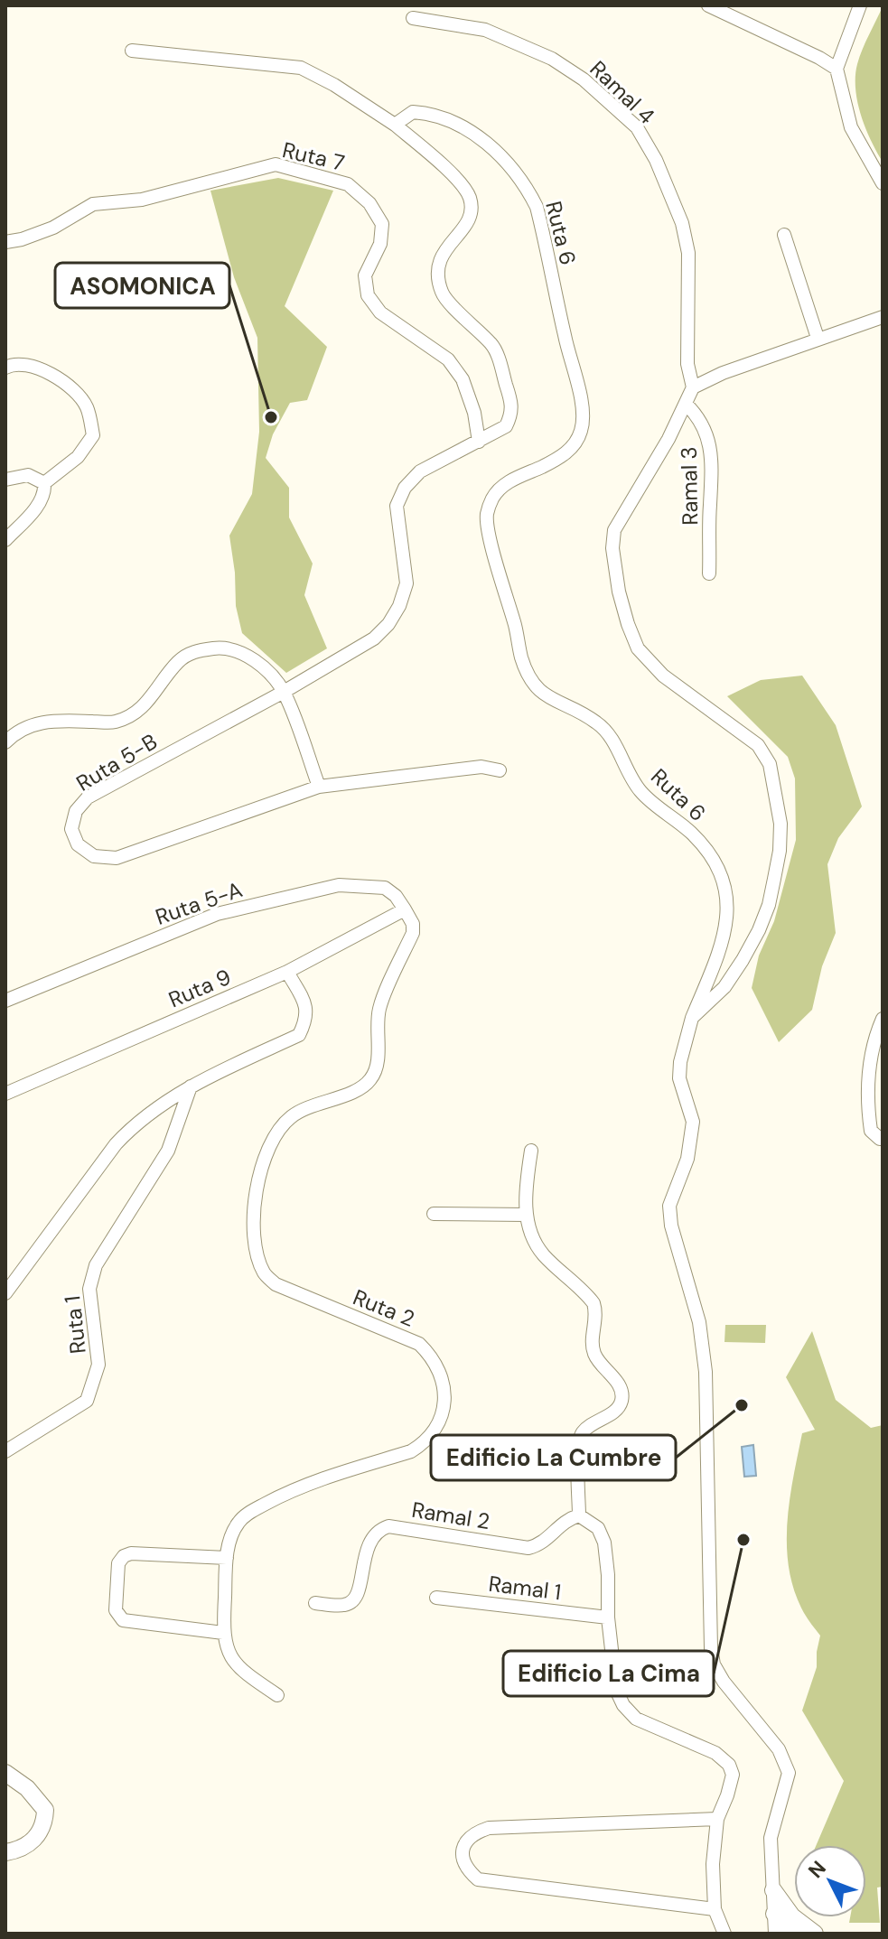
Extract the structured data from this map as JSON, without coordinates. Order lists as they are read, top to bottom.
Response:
{
  "streets": {
    "street": [
      "Ramal 4",
      "Ruta 7",
      "Ruta 6",
      "Ramal 3",
      "Ruta 5-B",
      "Ruta 5-A",
      "Ruta 9",
      "Ruta 2",
      "Ruta 1",
      "Ramal 2",
      "Ramal 1"
    ]
  },
  "crossings": [
    ["Ruta 5-A", "Ruta 9"],
    ["Ruta 5-A", "Ruta 2"],
    ["Ruta 9", "Ruta 2"]
  ],
  "places": ["ASOMONICA", "Edificio La Cumbre", "Edificio La Cima"],
  "north": "top left"
}
